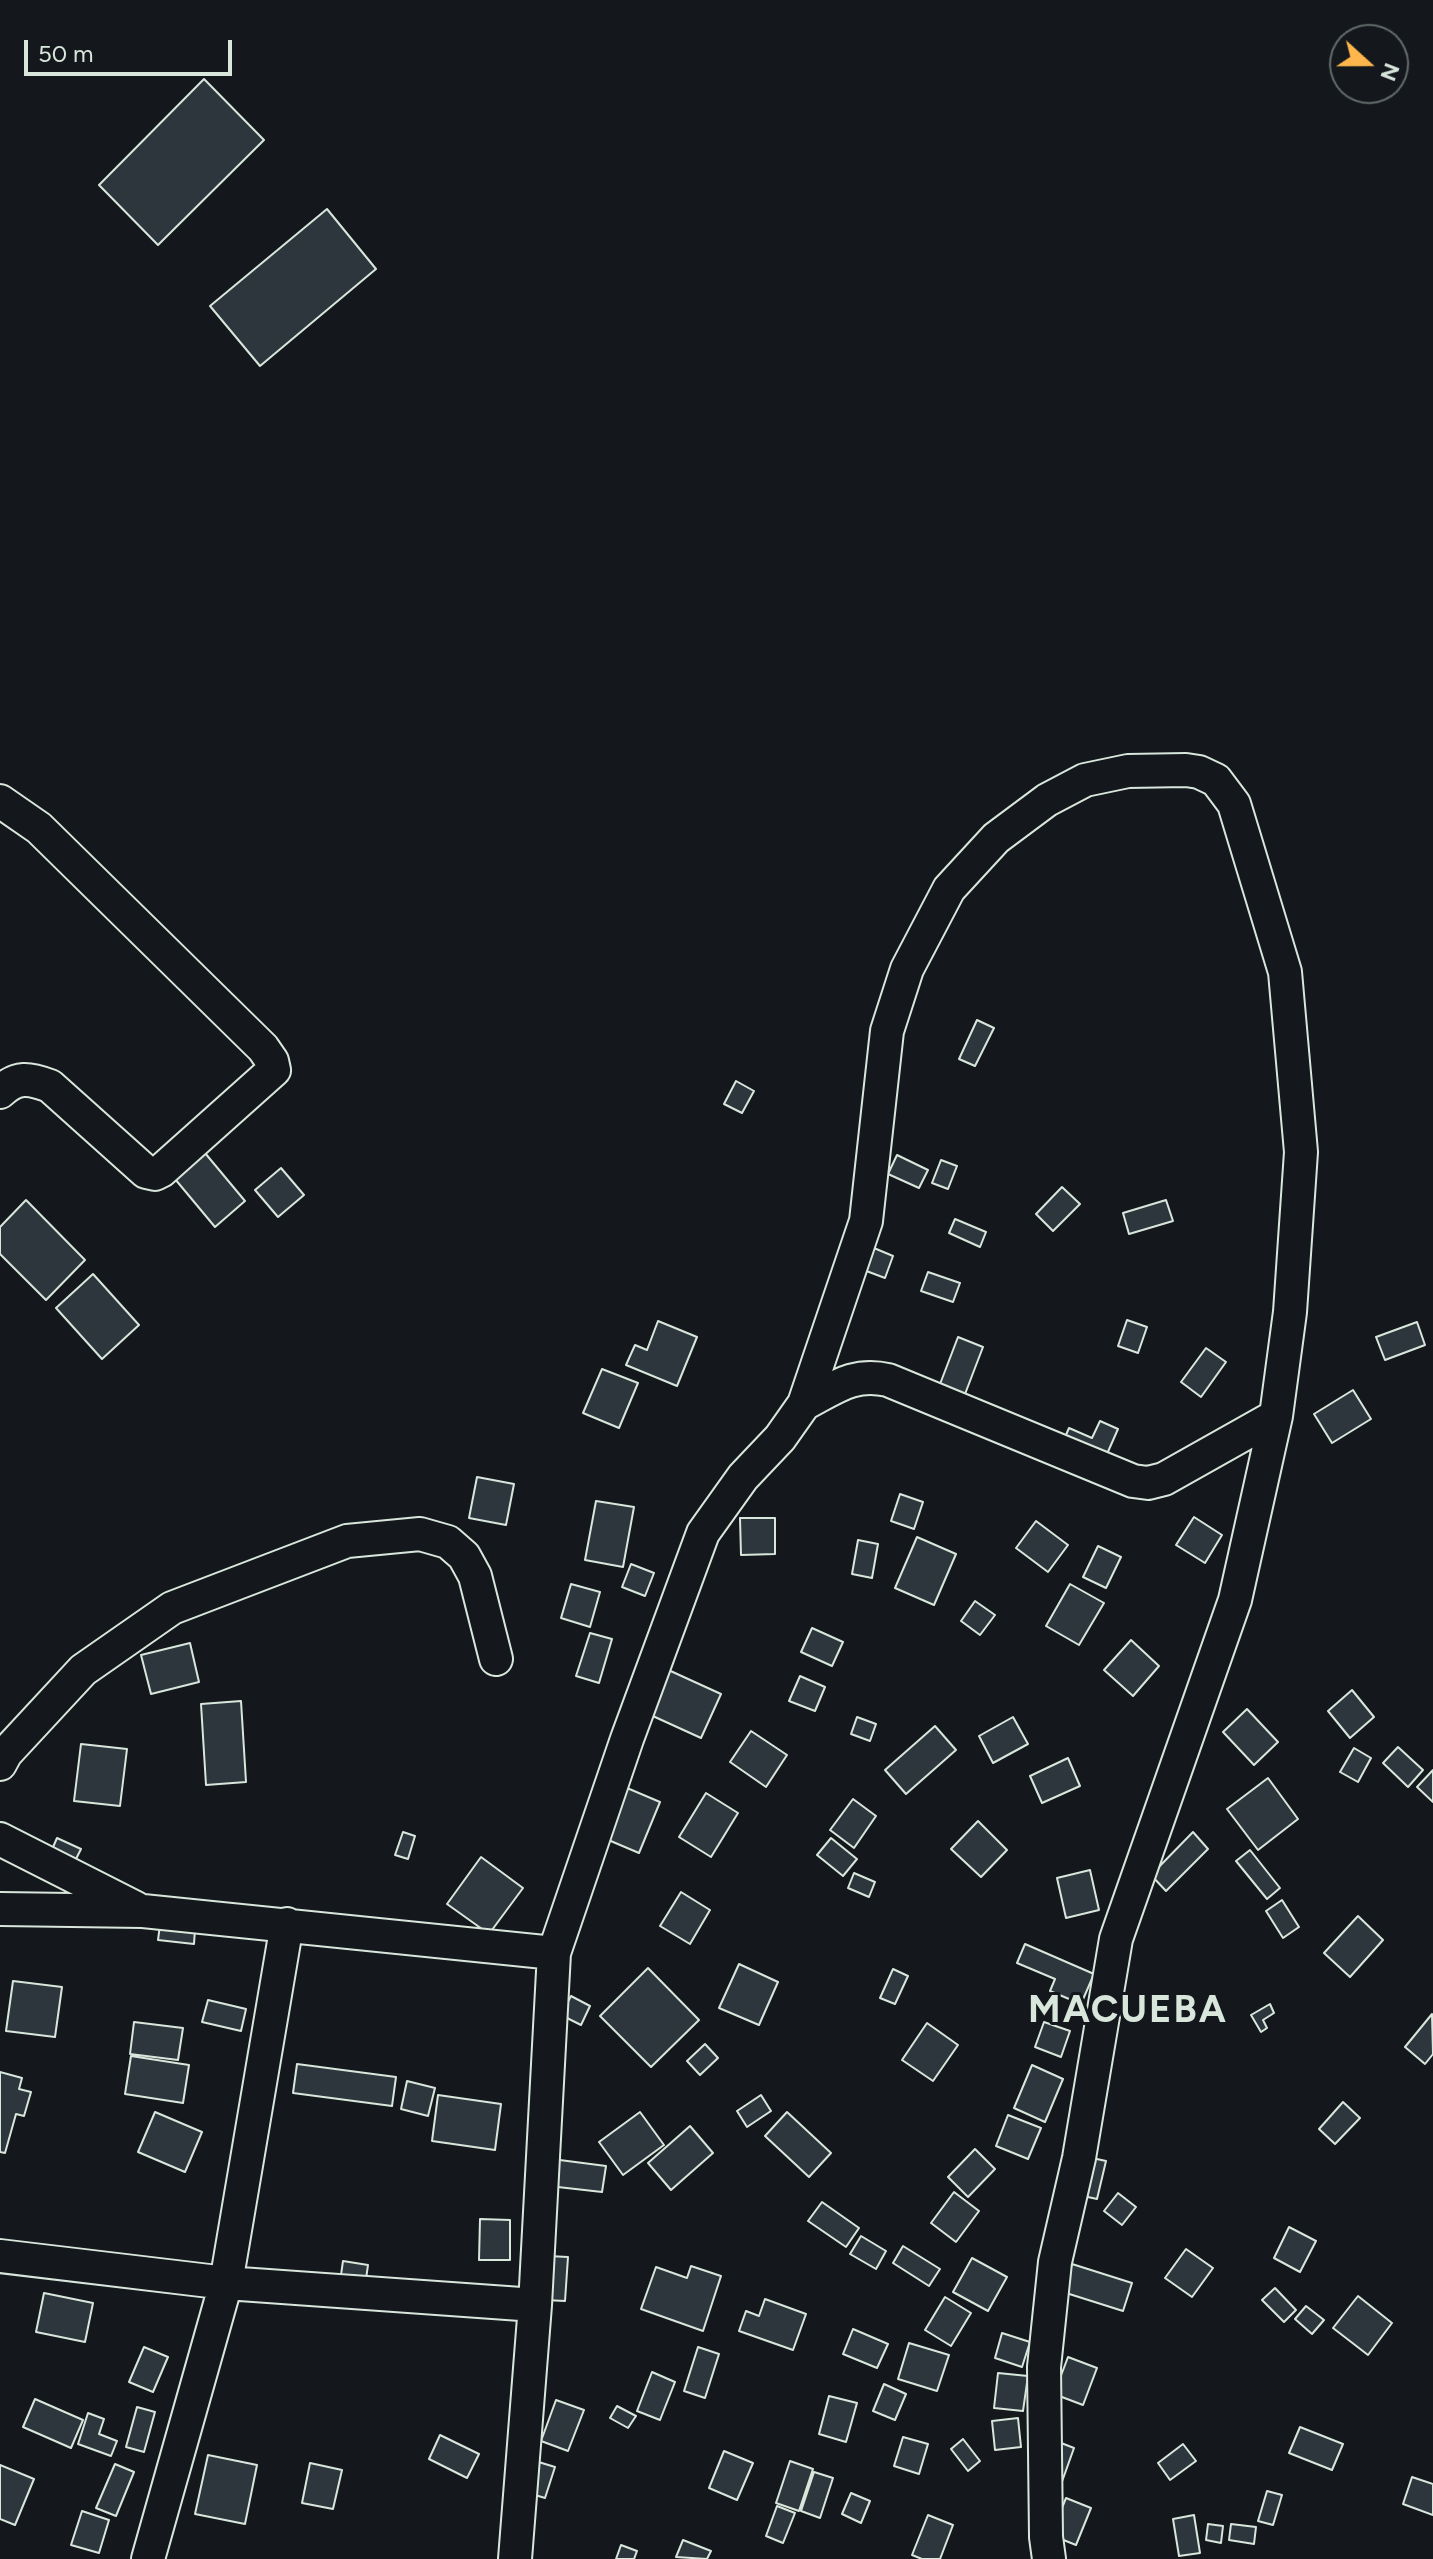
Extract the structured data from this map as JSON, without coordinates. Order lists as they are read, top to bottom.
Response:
{
  "districts": ["MACUEBA"],
  "scale_bar": "50 m",
  "north": "right"
}
